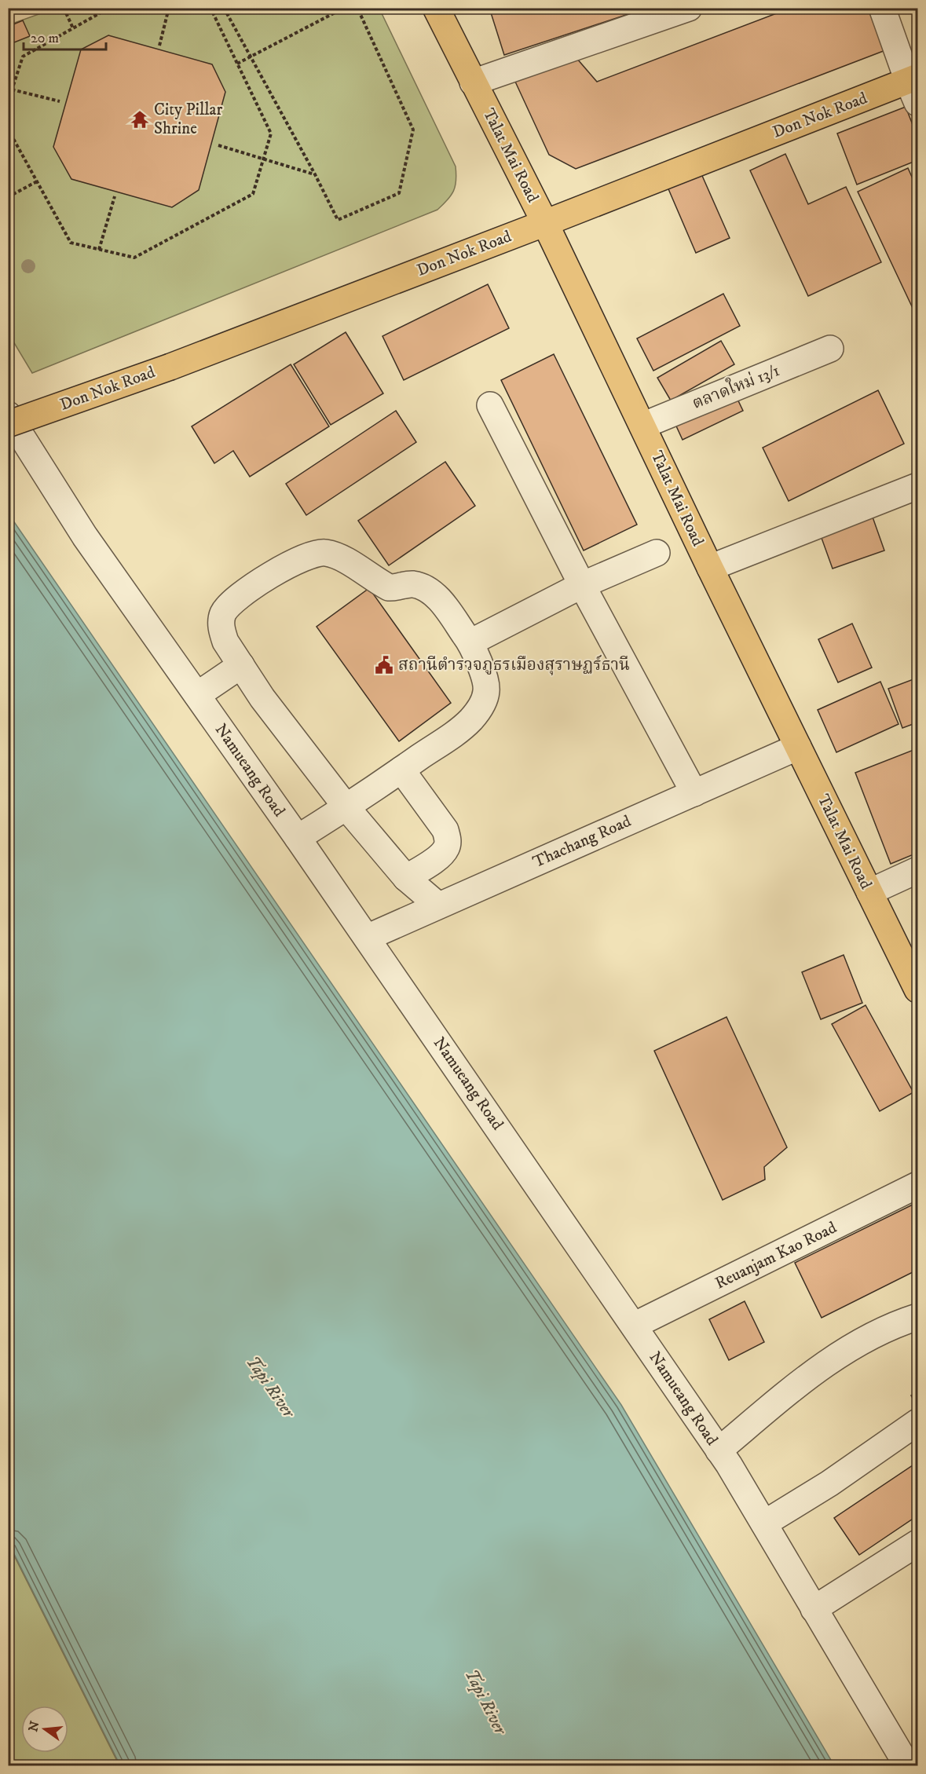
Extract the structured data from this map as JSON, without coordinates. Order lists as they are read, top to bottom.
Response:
{
  "streets": {
    "main road": ["Don Nok Road", "Talat Mai Road"],
    "street": [
      "ตลาดใหม่ 13/1",
      "Namueang Road",
      "Thachang Road",
      "Reuanjam Kao Road"
    ]
  },
  "crossings": [
    ["Don Nok Road", "Talat Mai Road"],
    ["Talat Mai Road", "ตลาดใหม่ 13/1"],
    ["Talat Mai Road", "Thachang Road"],
    ["Namueang Road", "Thachang Road"],
    ["Namueang Road", "Reuanjam Kao Road"]
  ],
  "water": ["Tapi River"],
  "places": {
    "temple": ["City Pillar Shrine"],
    "public building": ["สถานีตำรวจภูธรเมืองสุราษฏร์ธานี"]
  },
  "scale_bar": "20 m",
  "north": "left"
}
